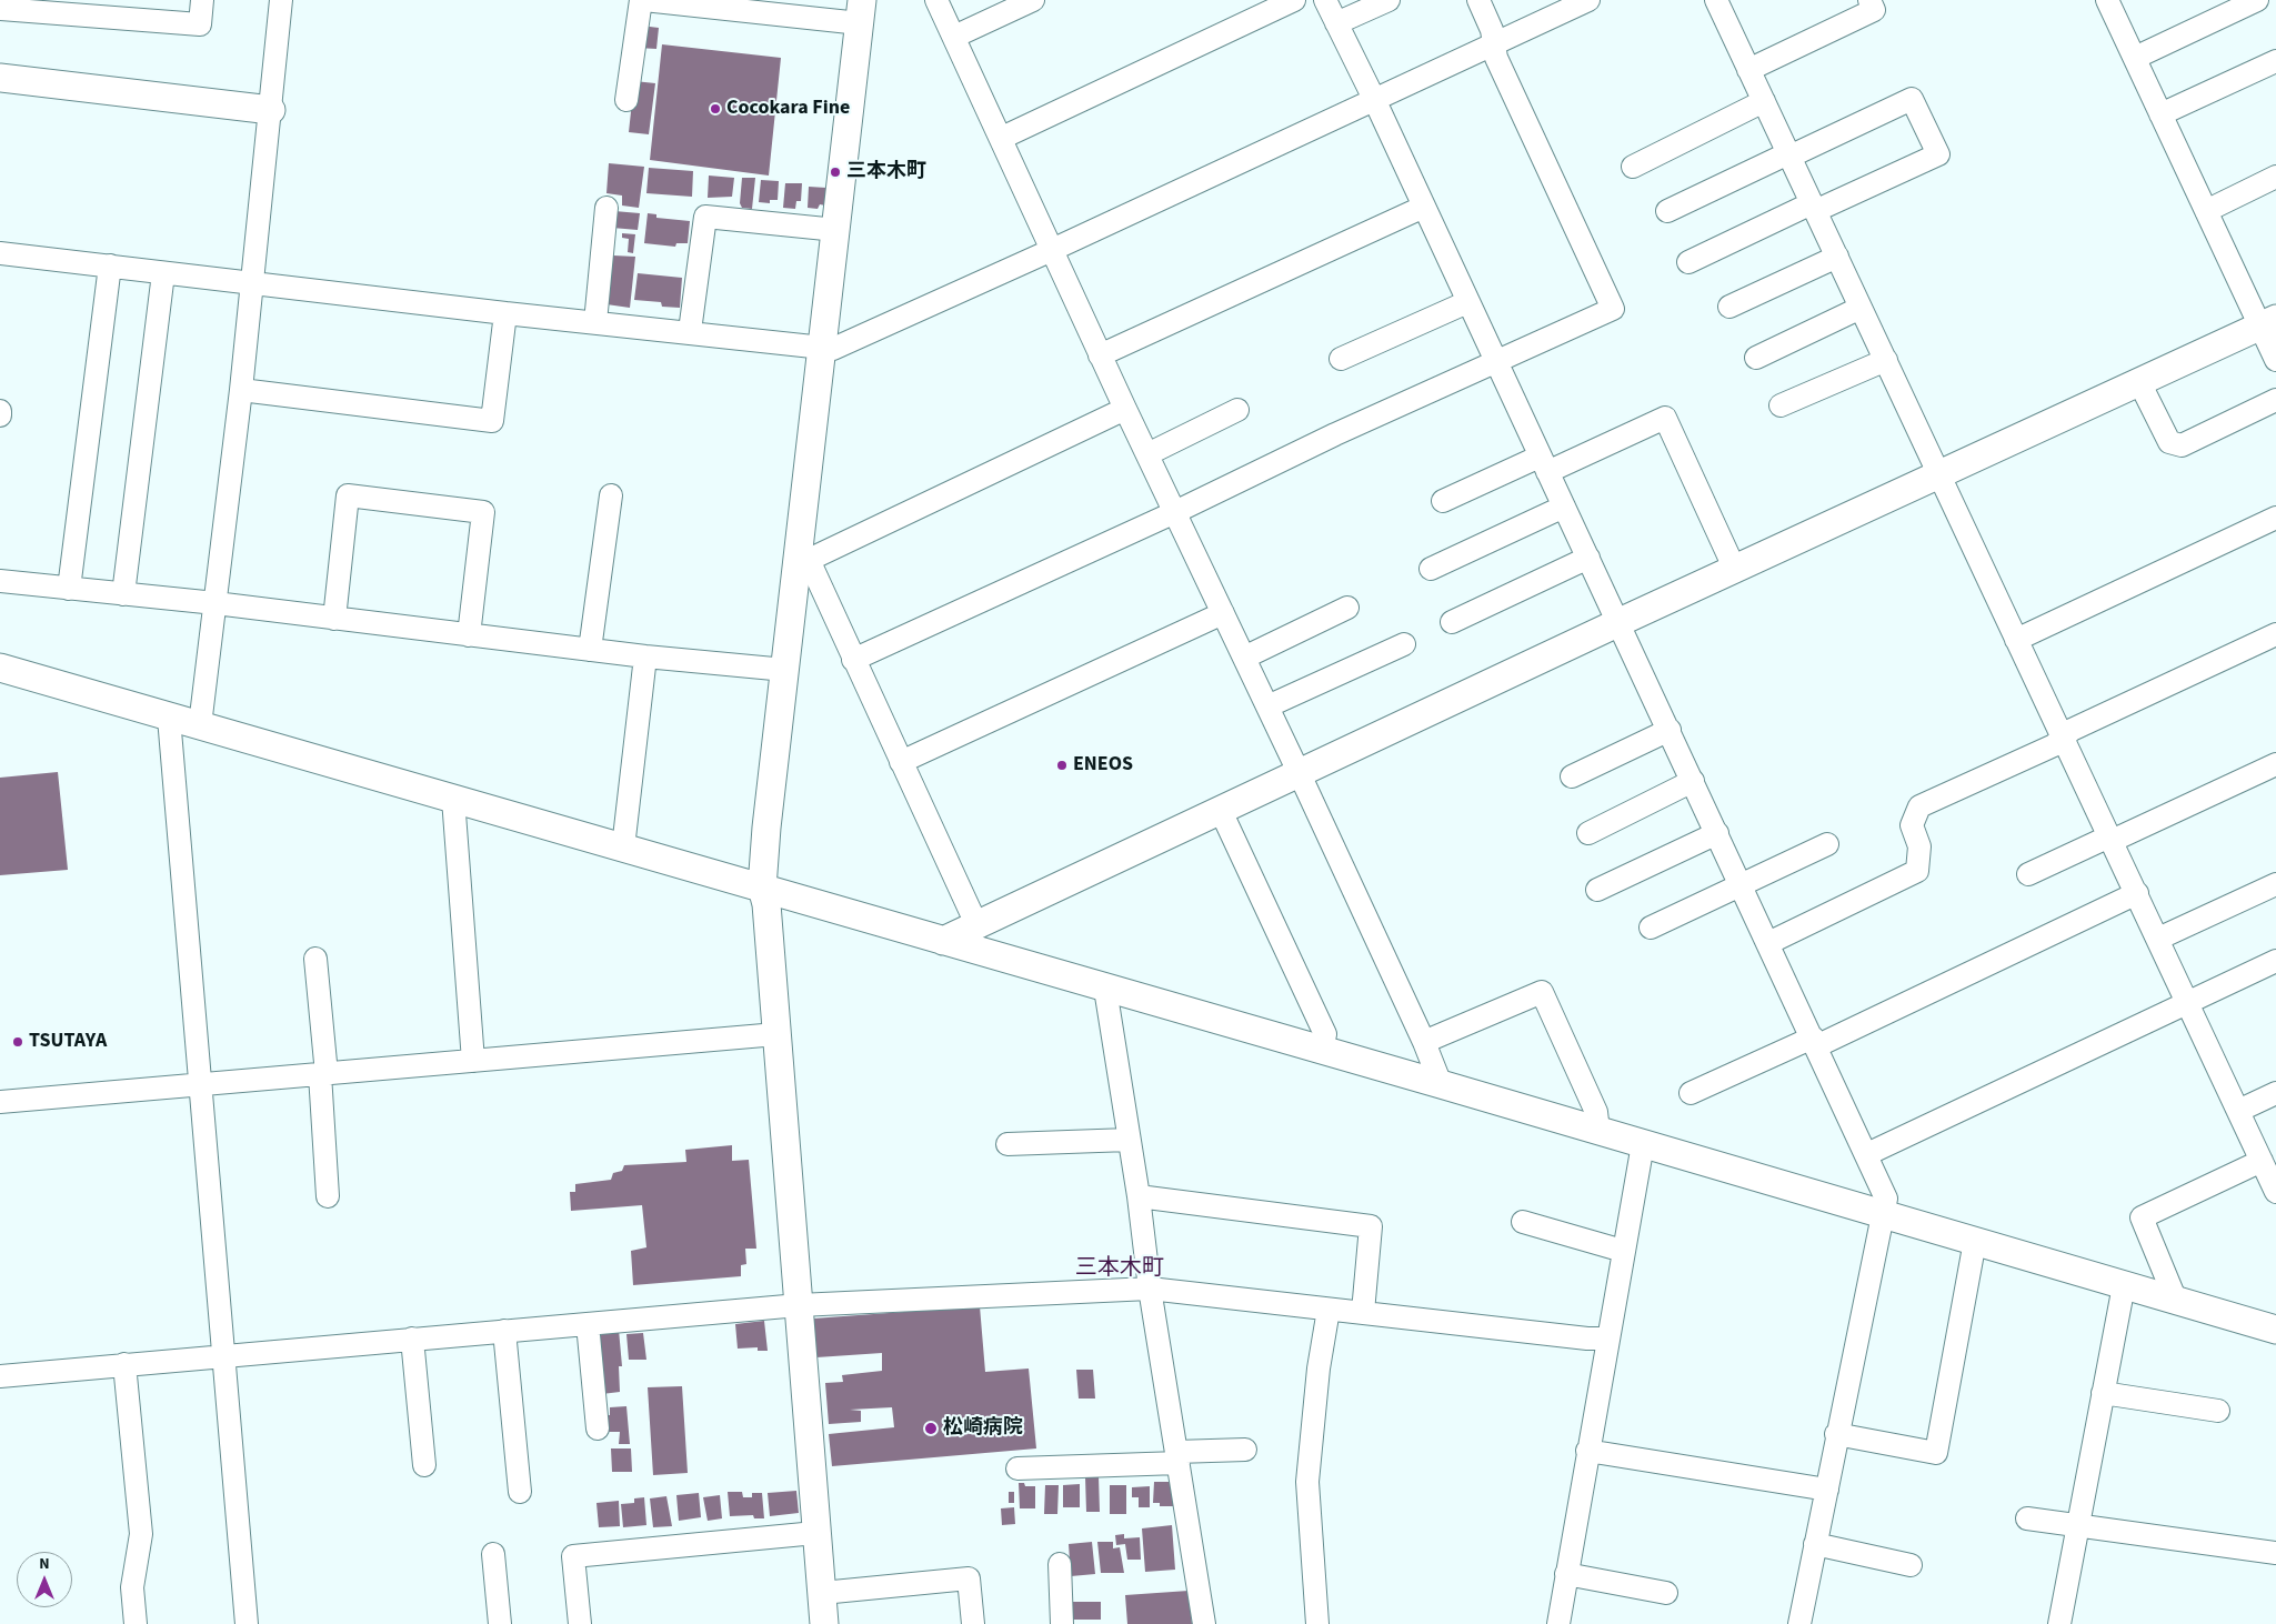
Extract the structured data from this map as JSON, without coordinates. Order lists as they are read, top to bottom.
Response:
{
  "districts": ["三本木町"],
  "places": [
    "Cocokara Fine",
    "三本木町",
    "ENEOS",
    "TSUTAYA",
    "松崎病院"
  ],
  "north": "top"
}
